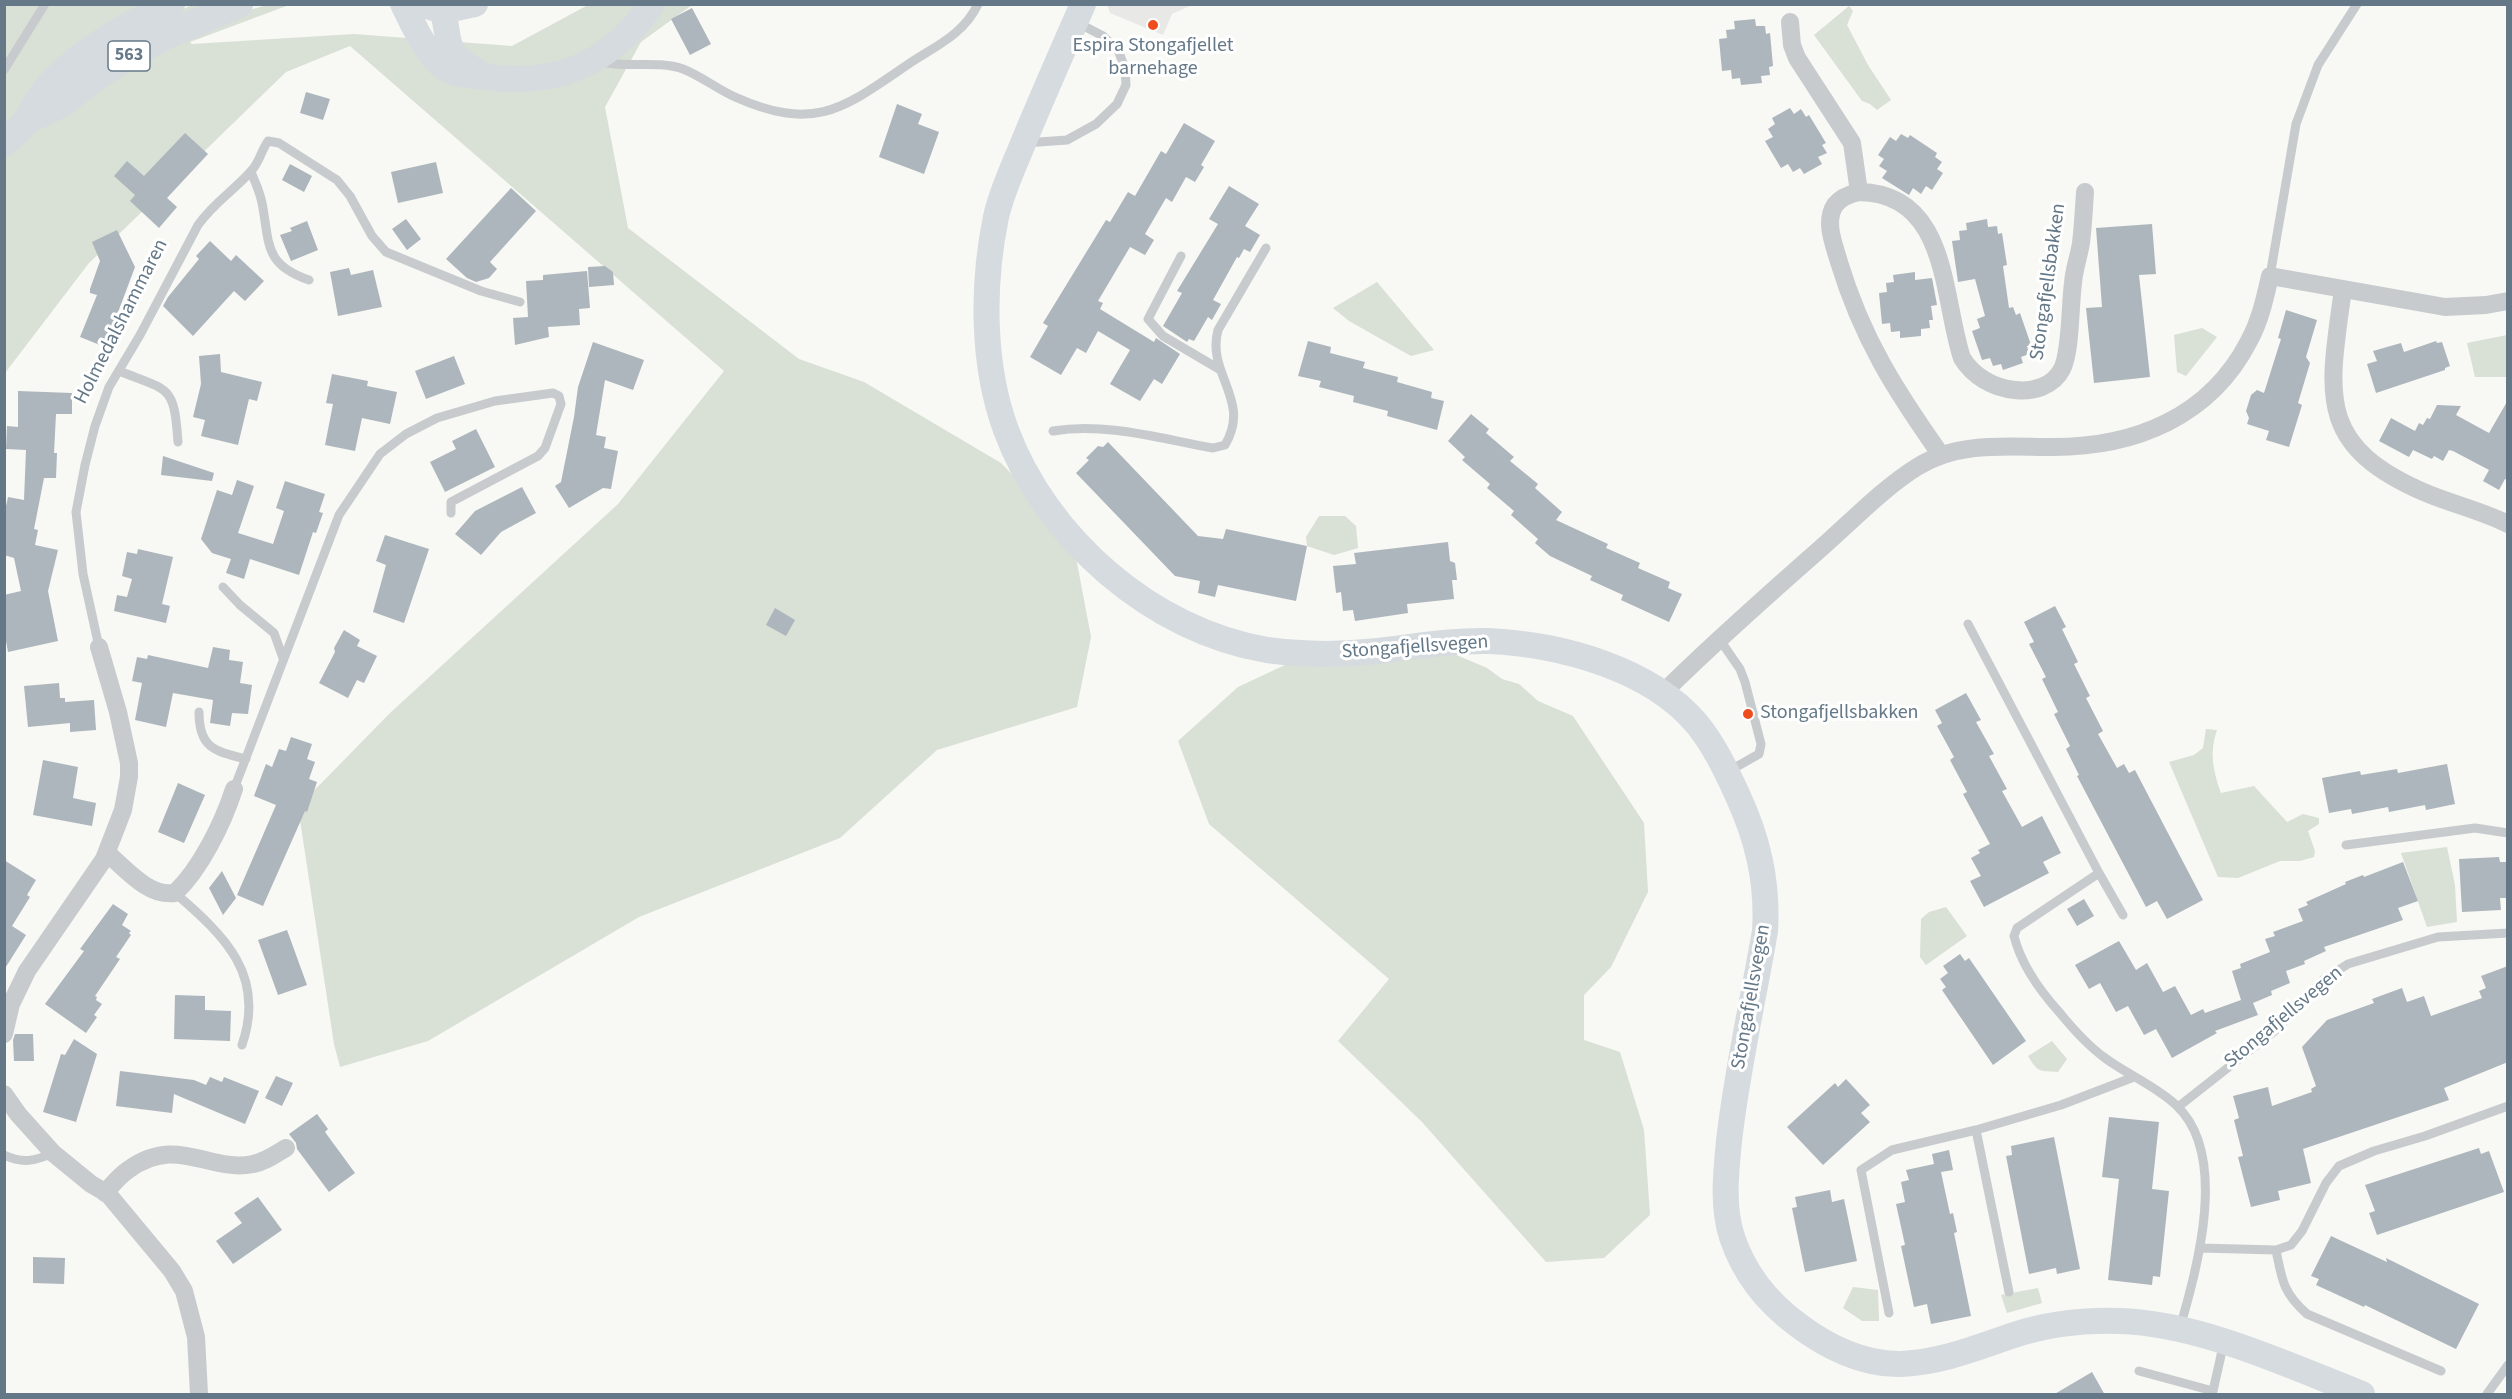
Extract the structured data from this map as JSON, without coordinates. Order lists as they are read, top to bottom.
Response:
{
  "streets": {
    "main road": ["563"],
    "street": ["Stongafjellsbakken", "Holmedalshammaren", "Stongafjellsvegen"]
  },
  "places": ["Espira Stongafjellet barnehage", "Stongafjellsbakken"]
}
